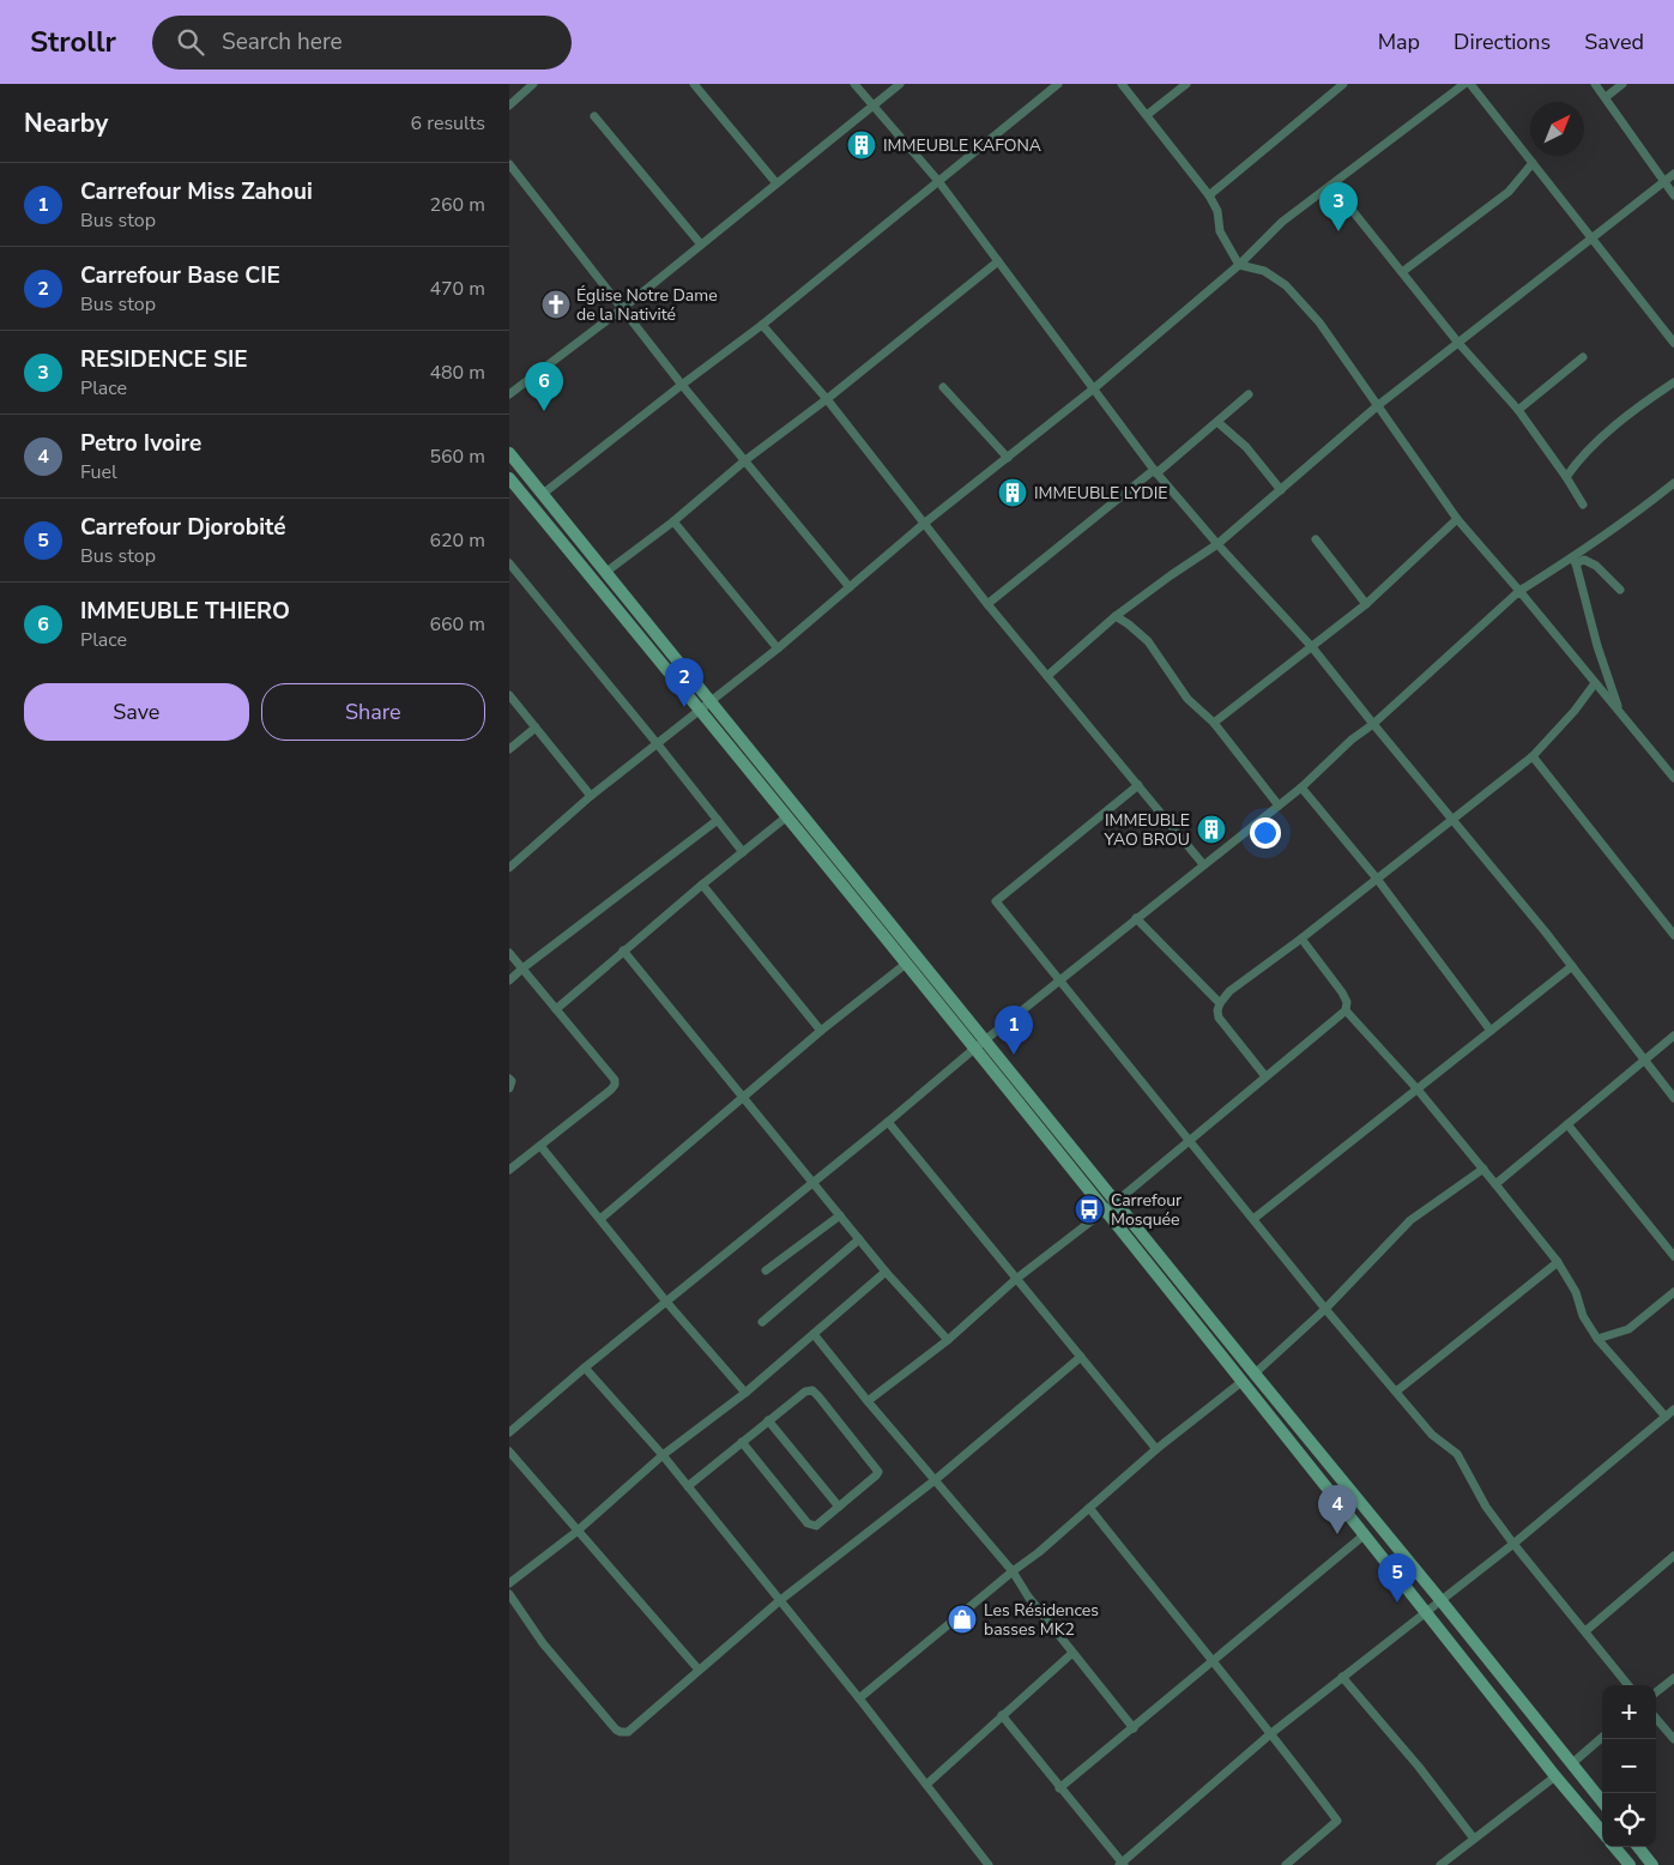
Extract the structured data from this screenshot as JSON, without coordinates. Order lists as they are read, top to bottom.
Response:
{
  "places": {
    "building": ["IMMEUBLE KAFONA", "IMMEUBLE LYDIE", "IMMEUBLE YAO BROU"],
    "church": ["Église Notre Dame de la Nativité"],
    "bus stop": ["Carrefour Mosquée"],
    "shop": ["Les Résidences basses MK2"]
  },
  "north": "top right",
  "page": {
    "header": "Strollr",
    "search": "Search here",
    "nav": ["Map", "Directions", "Saved"],
    "heading": ["Nearby", "6 results"],
    "list": [
      {
        "mark": "1",
        "name": "Carrefour Miss Zahoui",
        "note": "Bus stop",
        "value": "260 m"
      },
      {
        "mark": "2",
        "name": "Carrefour Base CIE",
        "note": "Bus stop",
        "value": "470 m"
      },
      {
        "mark": "3",
        "name": "RESIDENCE SIE",
        "note": "Place",
        "value": "480 m"
      },
      {
        "mark": "4",
        "name": "Petro Ivoire",
        "note": "Fuel",
        "value": "560 m"
      },
      {
        "mark": "5",
        "name": "Carrefour Djorobité",
        "note": "Bus stop",
        "value": "620 m"
      },
      {
        "mark": "6",
        "name": "IMMEUBLE THIERO",
        "note": "Place",
        "value": "660 m"
      }
    ],
    "pins": [
      "3",
      "6",
      "2",
      "1",
      "4",
      "5"
    ],
    "buttons": ["Save", "Share"],
    "map_buttons": ["+", "−"]
  }
}
